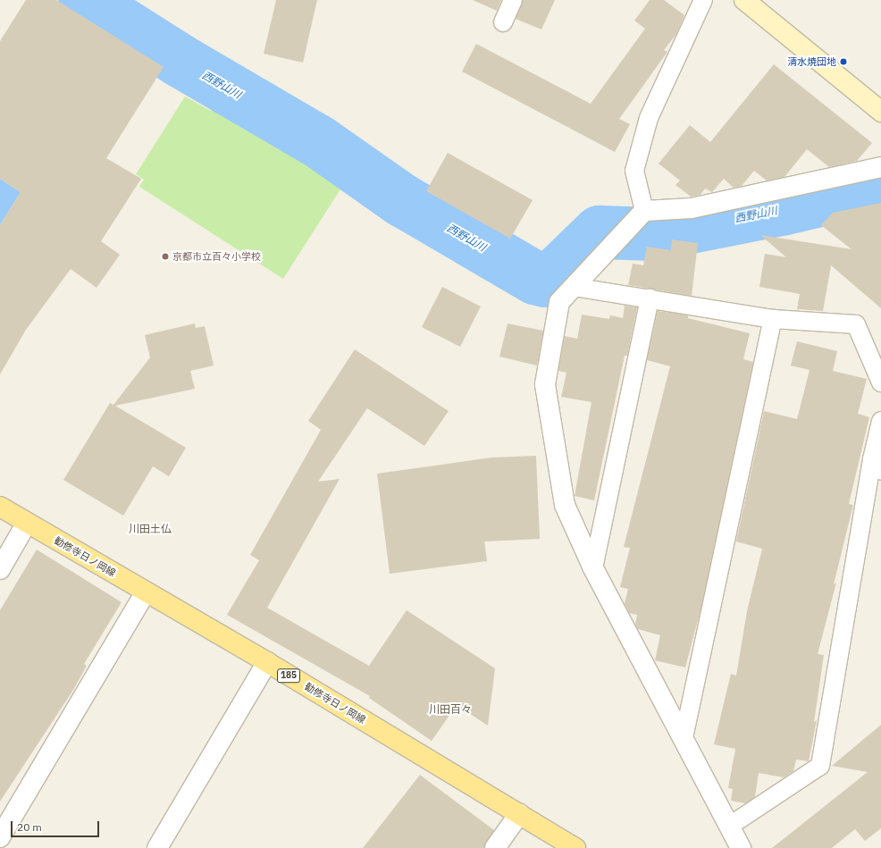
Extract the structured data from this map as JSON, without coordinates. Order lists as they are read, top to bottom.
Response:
{
  "streets": {
    "main road": ["勧修寺日ノ岡線", "185"]
  },
  "districts": ["川田土仏", "川田百々"],
  "water": ["西野山川"],
  "places": ["清水焼団地", "京都市立百々小学校"],
  "scale_bar": "20 m"
}
